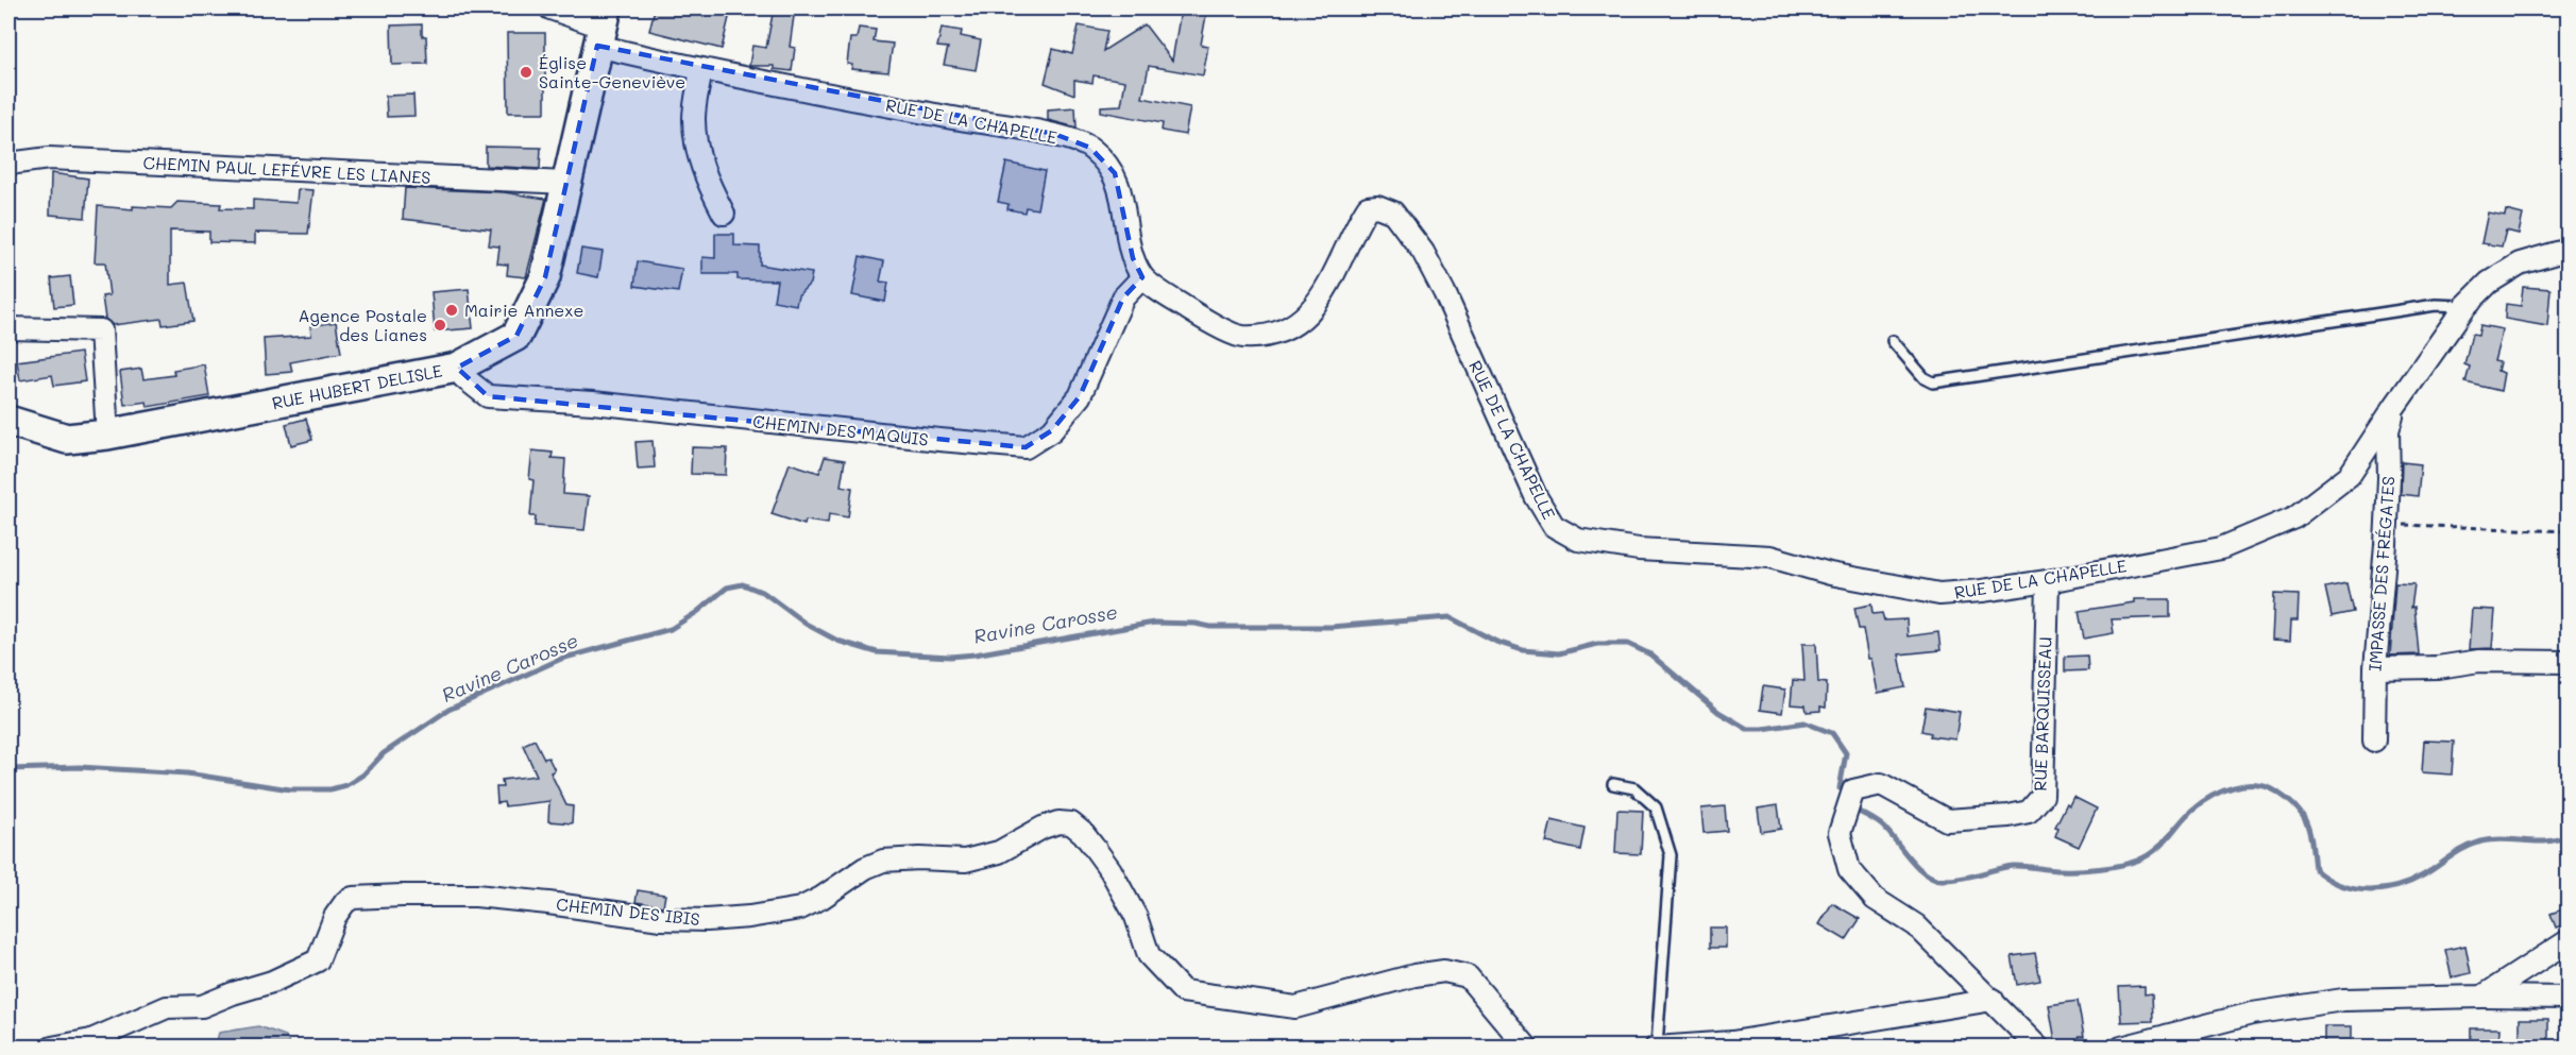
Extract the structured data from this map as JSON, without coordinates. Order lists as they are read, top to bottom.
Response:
{
  "streets": {
    "main road": ["RUE HUBERT DELISLE"],
    "street": [
      "RUE DE LA CHAPELLE",
      "CHEMIN PAUL LEFÉVRE LES LIANES",
      "CHEMIN DES MAQUIS",
      "IMPASSE DES FRÉGATES",
      "RUE BARQUISSEAU",
      "CHEMIN DES IBIS"
    ]
  },
  "crossings": [
    ["RUE DE LA CHAPELLE", "RUE HUBERT DELISLE"],
    ["RUE DE LA CHAPELLE", "CHEMIN DES MAQUIS"],
    ["RUE DE LA CHAPELLE", "IMPASSE DES FRÉGATES"],
    ["RUE DE LA CHAPELLE", "RUE BARQUISSEAU"],
    ["CHEMIN PAUL LEFÉVRE LES LIANES", "RUE HUBERT DELISLE"],
    ["RUE HUBERT DELISLE", "CHEMIN DES MAQUIS"]
  ],
  "water": ["Ravine Carosse"],
  "places": ["Église Sainte-Geneviève", "Mairie Annexe", "Agence Postale des Lianes"]
}
